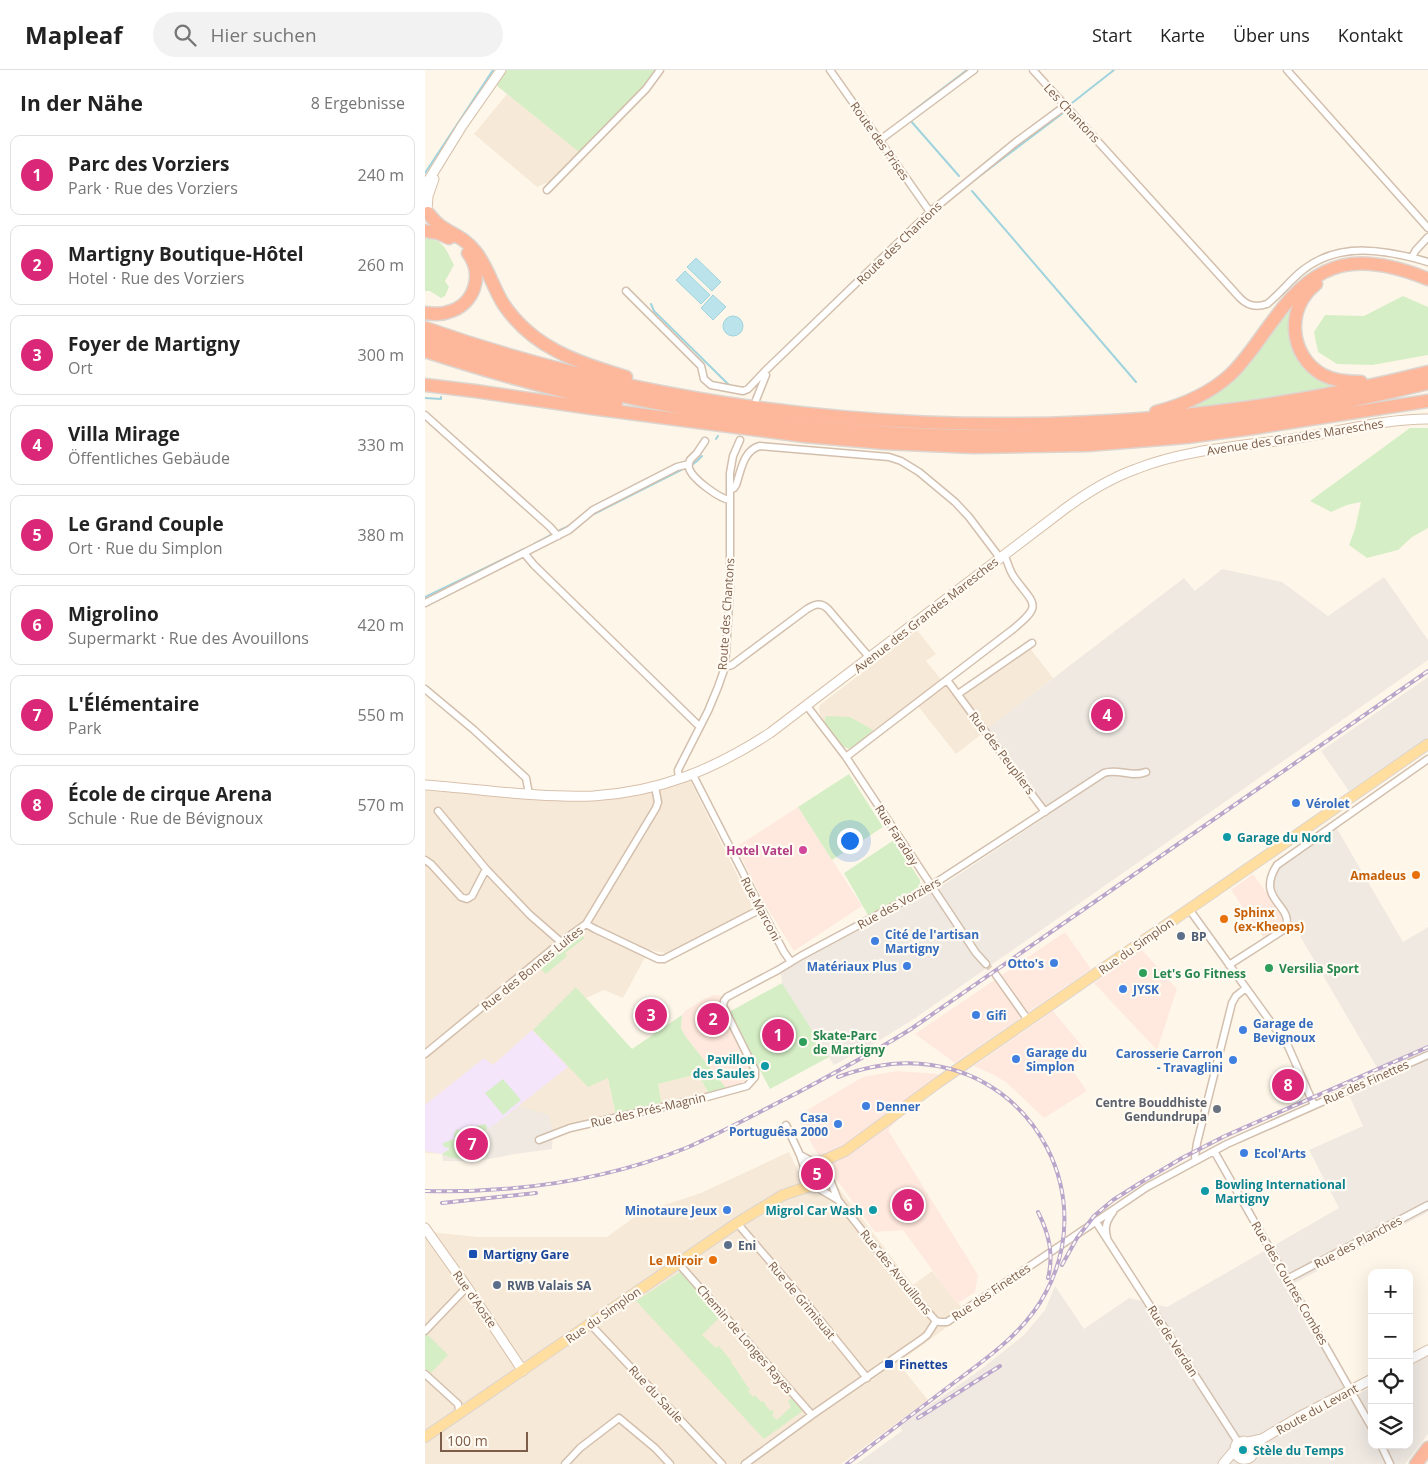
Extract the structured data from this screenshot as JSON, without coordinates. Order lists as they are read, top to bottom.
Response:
{
  "streets": {
    "main road": [
      "Avenue des Grandes Maresches",
      "Rue du Simplon",
      "Rue d'Aoste",
      "Route du Levant"
    ],
    "street": [
      "Les Chantons",
      "Route des Prises",
      "Route des Chantons",
      "Rue des Peupliers",
      "Rue Faraday",
      "Rue des Vorziers",
      "Rue Marconi",
      "Rue des Bonnes Luites",
      "Rue des Finettes",
      "Rue des Prés-Magnin",
      "Rue des Planches",
      "Rue des Avouillons",
      "Rue des Courtes Combes",
      "Rue de Grimisuat",
      "Chemin de Longes Rayes",
      "Rue de Verdan",
      "Rue du Saule"
    ]
  },
  "crossings": [
    ["Les Chantons", "Route des Chantons"],
    ["Route des Prises", "Route des Chantons"],
    ["Route des Chantons", "Avenue des Grandes Maresches"],
    ["Avenue des Grandes Maresches", "Rue Faraday"],
    ["Avenue des Grandes Maresches", "Rue Marconi"],
    ["Avenue des Grandes Maresches", "Rue des Bonnes Luites"],
    ["Rue des Peupliers", "Rue des Vorziers"],
    ["Rue Faraday", "Rue des Vorziers"],
    ["Rue des Vorziers", "Rue Marconi"],
    ["Rue des Vorziers", "Rue des Prés-Magnin"],
    ["Rue du Simplon", "Rue des Avouillons"],
    ["Rue du Simplon", "Rue d'Aoste"],
    ["Rue du Simplon", "Rue de Grimisuat"],
    ["Rue du Simplon", "Chemin de Longes Rayes"],
    ["Rue du Simplon", "Rue du Saule"],
    ["Rue des Finettes", "Rue des Avouillons"],
    ["Rue des Finettes", "Rue des Courtes Combes"],
    ["Rue des Finettes", "Rue de Grimisuat"],
    ["Rue des Finettes", "Chemin de Longes Rayes"],
    ["Rue des Finettes", "Rue de Verdan"],
    ["Rue des Planches", "Rue des Courtes Combes"],
    ["Rue des Courtes Combes", "Route du Levant"],
    ["Rue de Verdan", "Route du Levant"]
  ],
  "places": {
    "other": [
      "Vérolet",
      "Garage du Nord",
      "Hotel Vatel",
      "Amadeus",
      "Sphinx (ex-Kheops)",
      "BP",
      "Cité de l'artisan Martigny",
      "Otto's",
      "Matériaux Plus",
      "Versilia Sport",
      "Let's Go Fitness",
      "JYSK",
      "Gifi",
      "Garage de Bevignoux",
      "Skate-Parc de Martigny",
      "Garage du Simplon",
      "Carosserie Carron - Travaglini",
      "Pavillon des Saules",
      "Denner",
      "Centre Bouddhiste Gendundrupa",
      "Casa Portuguêsa 2000",
      "Ecol'Arts",
      "Bowling International Martigny",
      "Minotaure Jeux",
      "Migrol Car Wash",
      "Eni",
      "Le Miroir",
      "RWB Valais SA",
      "Stèle du Temps"
    ],
    "transit": ["Martigny Gare", "Finettes"]
  },
  "scale_bar": "100 m",
  "page": {
    "header": "Mapleaf",
    "search": "Hier suchen",
    "nav": [
      "Start",
      "Karte",
      "Über uns",
      "Kontakt"
    ],
    "heading": ["In der Nähe", "8 Ergebnisse"],
    "list": [
      {
        "mark": "1",
        "name": "Parc des Vorziers",
        "note": "Park · Rue des Vorziers",
        "value": "240 m"
      },
      {
        "mark": "2",
        "name": "Martigny Boutique-Hôtel",
        "note": "Hotel · Rue des Vorziers",
        "value": "260 m"
      },
      {
        "mark": "3",
        "name": "Foyer de Martigny",
        "note": "Ort",
        "value": "300 m"
      },
      {
        "mark": "4",
        "name": "Villa Mirage",
        "note": "Öffentliches Gebäude",
        "value": "330 m"
      },
      {
        "mark": "5",
        "name": "Le Grand Couple",
        "note": "Ort · Rue du Simplon",
        "value": "380 m"
      },
      {
        "mark": "6",
        "name": "Migrolino",
        "note": "Supermarkt · Rue des Avouillons",
        "value": "420 m"
      },
      {
        "mark": "7",
        "name": "L'Élémentaire",
        "note": "Park",
        "value": "550 m"
      },
      {
        "mark": "8",
        "name": "École de cirque Arena",
        "note": "Schule · Rue de Bévignoux",
        "value": "570 m"
      }
    ],
    "pins": [
      "4",
      "3",
      "2",
      "1",
      "8",
      "7",
      "5",
      "6"
    ],
    "map_buttons": ["+", "−"],
    "scale": "100 m"
  }
}
